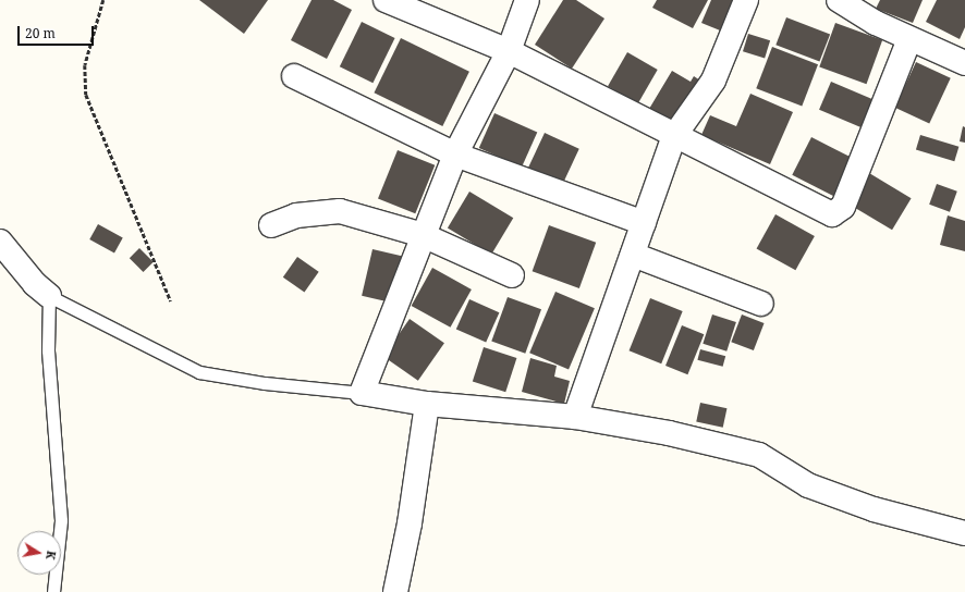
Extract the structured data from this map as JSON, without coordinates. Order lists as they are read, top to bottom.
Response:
{
  "scale_bar": "20 m",
  "north": "right"
}
